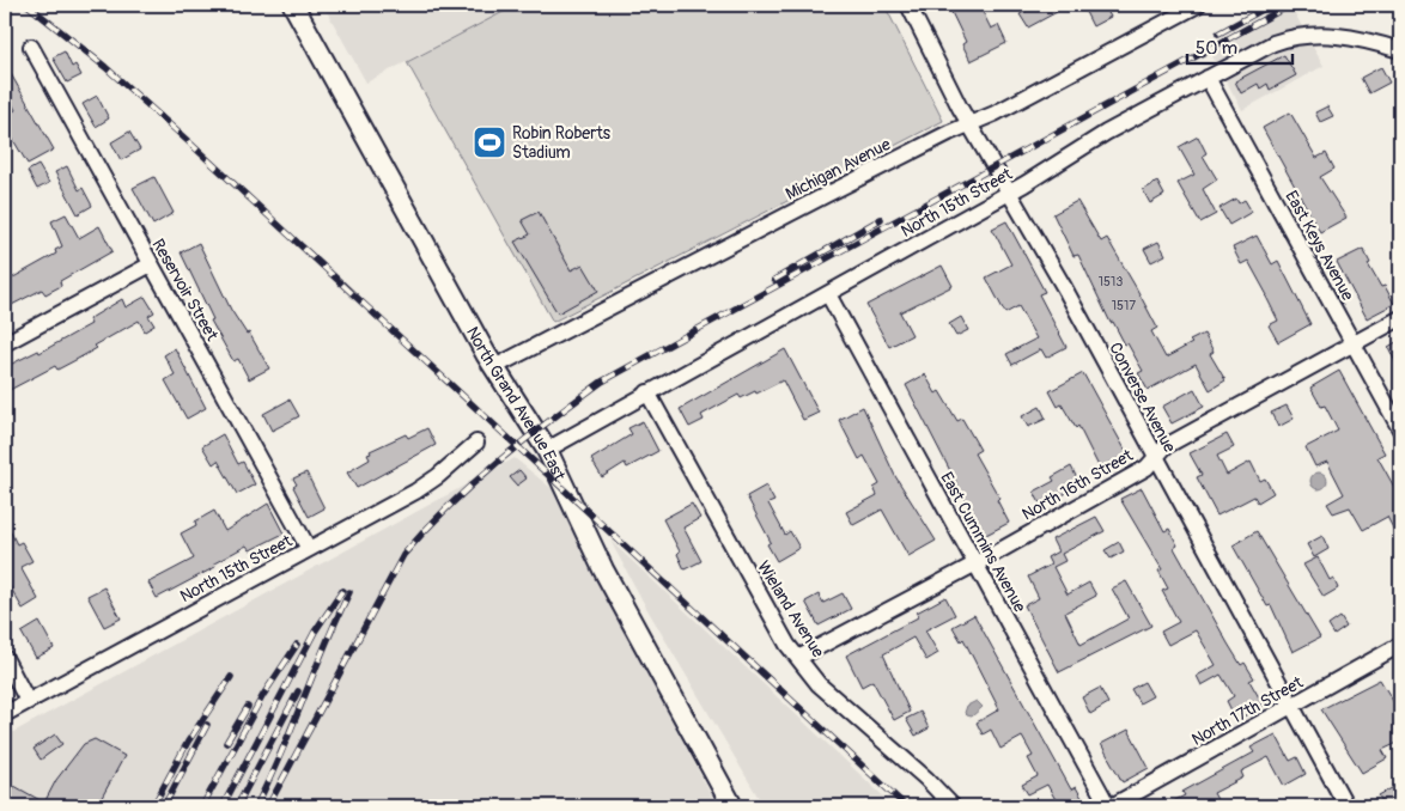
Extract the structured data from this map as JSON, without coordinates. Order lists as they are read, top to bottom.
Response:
{
  "streets": {
    "street": [
      "Michigan Avenue",
      "North 15th Street",
      "East Keys Avenue",
      "Reservoir Street",
      "Converse Avenue",
      "North Grand Avenue East",
      "North 16th Street",
      "East Cummins Avenue",
      "Wieland Avenue",
      "North 17th Street"
    ]
  },
  "crossings": [
    ["Michigan Avenue", "Converse Avenue"],
    ["Michigan Avenue", "North Grand Avenue East"],
    ["North 15th Street", "East Keys Avenue"],
    ["North 15th Street", "Reservoir Street"],
    ["North 15th Street", "Converse Avenue"],
    ["North 15th Street", "North Grand Avenue East"],
    ["North 15th Street", "East Cummins Avenue"],
    ["North 15th Street", "Wieland Avenue"],
    ["East Keys Avenue", "North 16th Street"],
    ["Converse Avenue", "North 16th Street"],
    ["Converse Avenue", "North 17th Street"],
    ["North 16th Street", "East Cummins Avenue"],
    ["North 16th Street", "Wieland Avenue"],
    ["East Cummins Avenue", "North 17th Street"]
  ],
  "places": {
    "sports": ["Robin Roberts Stadium"]
  },
  "house_numbers": ["1513", "1517"],
  "scale_bar": "50 m"
}
